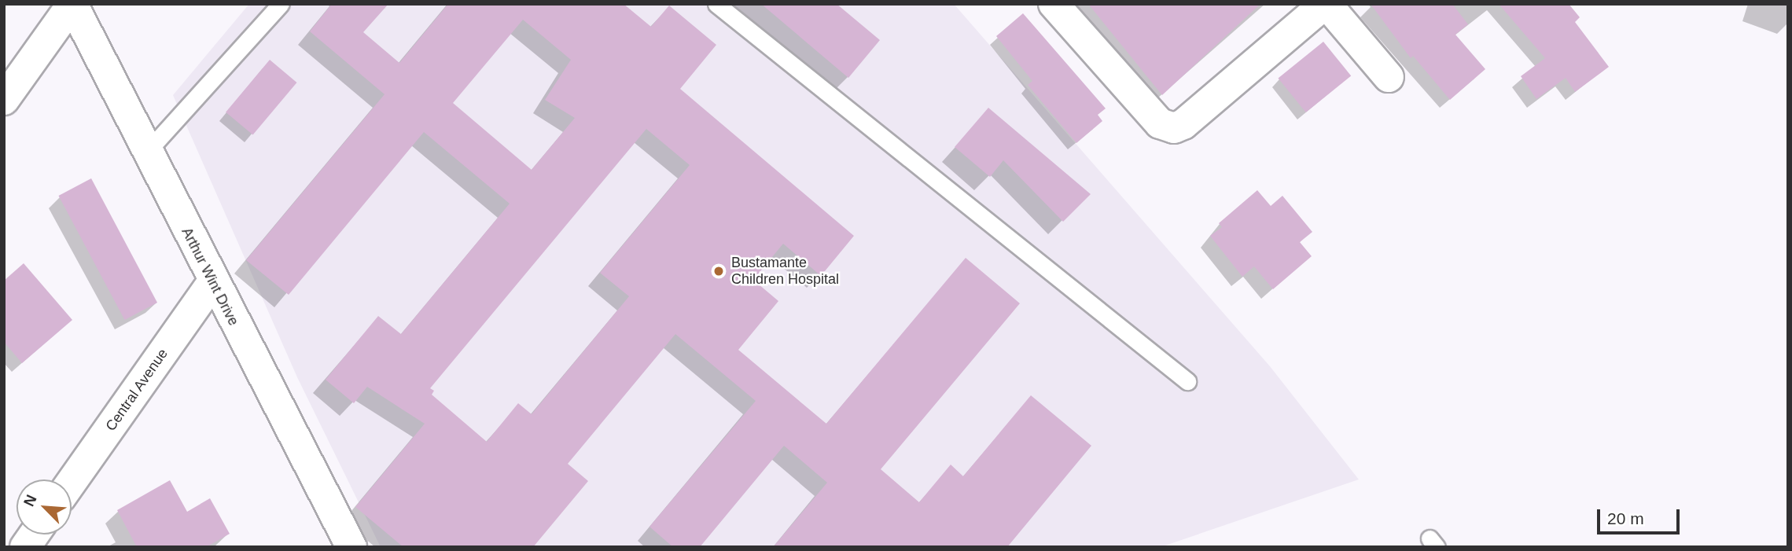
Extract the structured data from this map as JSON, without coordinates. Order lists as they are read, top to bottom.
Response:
{
  "streets": {
    "street": ["Arthur Wint Drive", "Central Avenue"]
  },
  "crossings": [
    ["Arthur Wint Drive", "Central Avenue"]
  ],
  "places": ["Bustamante Children Hospital"],
  "scale_bar": "20 m",
  "north": "top left"
}
